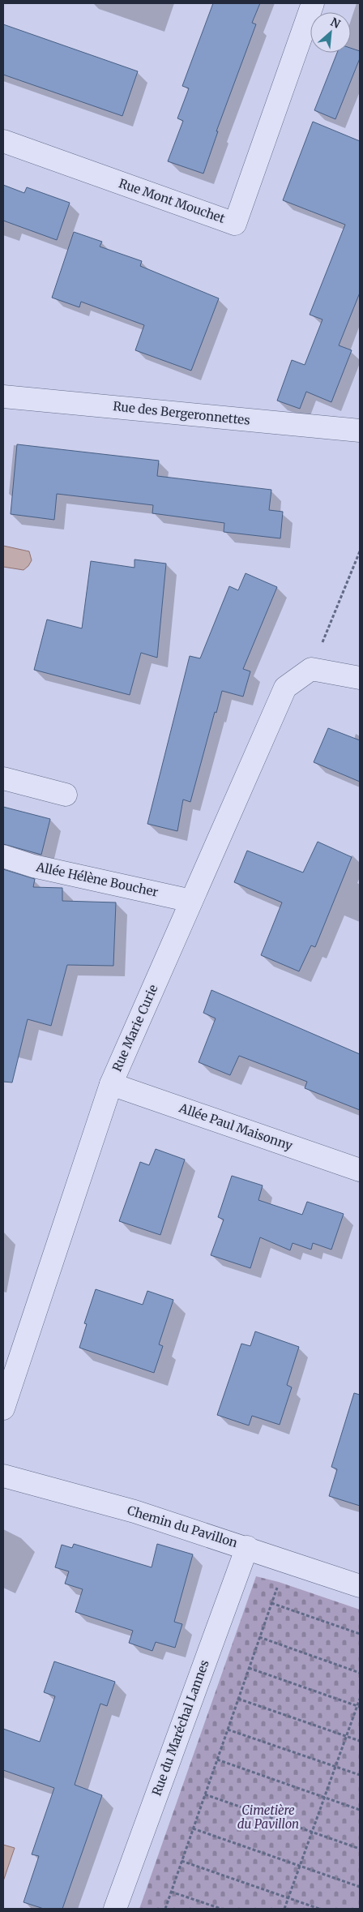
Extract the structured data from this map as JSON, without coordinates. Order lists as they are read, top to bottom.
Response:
{
  "streets": {
    "street": [
      "Rue Mont Mouchet",
      "Rue des Bergeronnettes",
      "Allée Hélène Boucher",
      "Rue Marie Curie",
      "Allée Paul Maisonny",
      "Chemin du Pavillon",
      "Rue du Maréchal Lannes"
    ]
  },
  "crossings": [
    ["Allée Hélène Boucher", "Rue Marie Curie"],
    ["Rue Marie Curie", "Allée Paul Maisonny"],
    ["Chemin du Pavillon", "Rue du Maréchal Lannes"]
  ],
  "parks": ["Cimetière du Pavillon"],
  "north": "top right"
}
